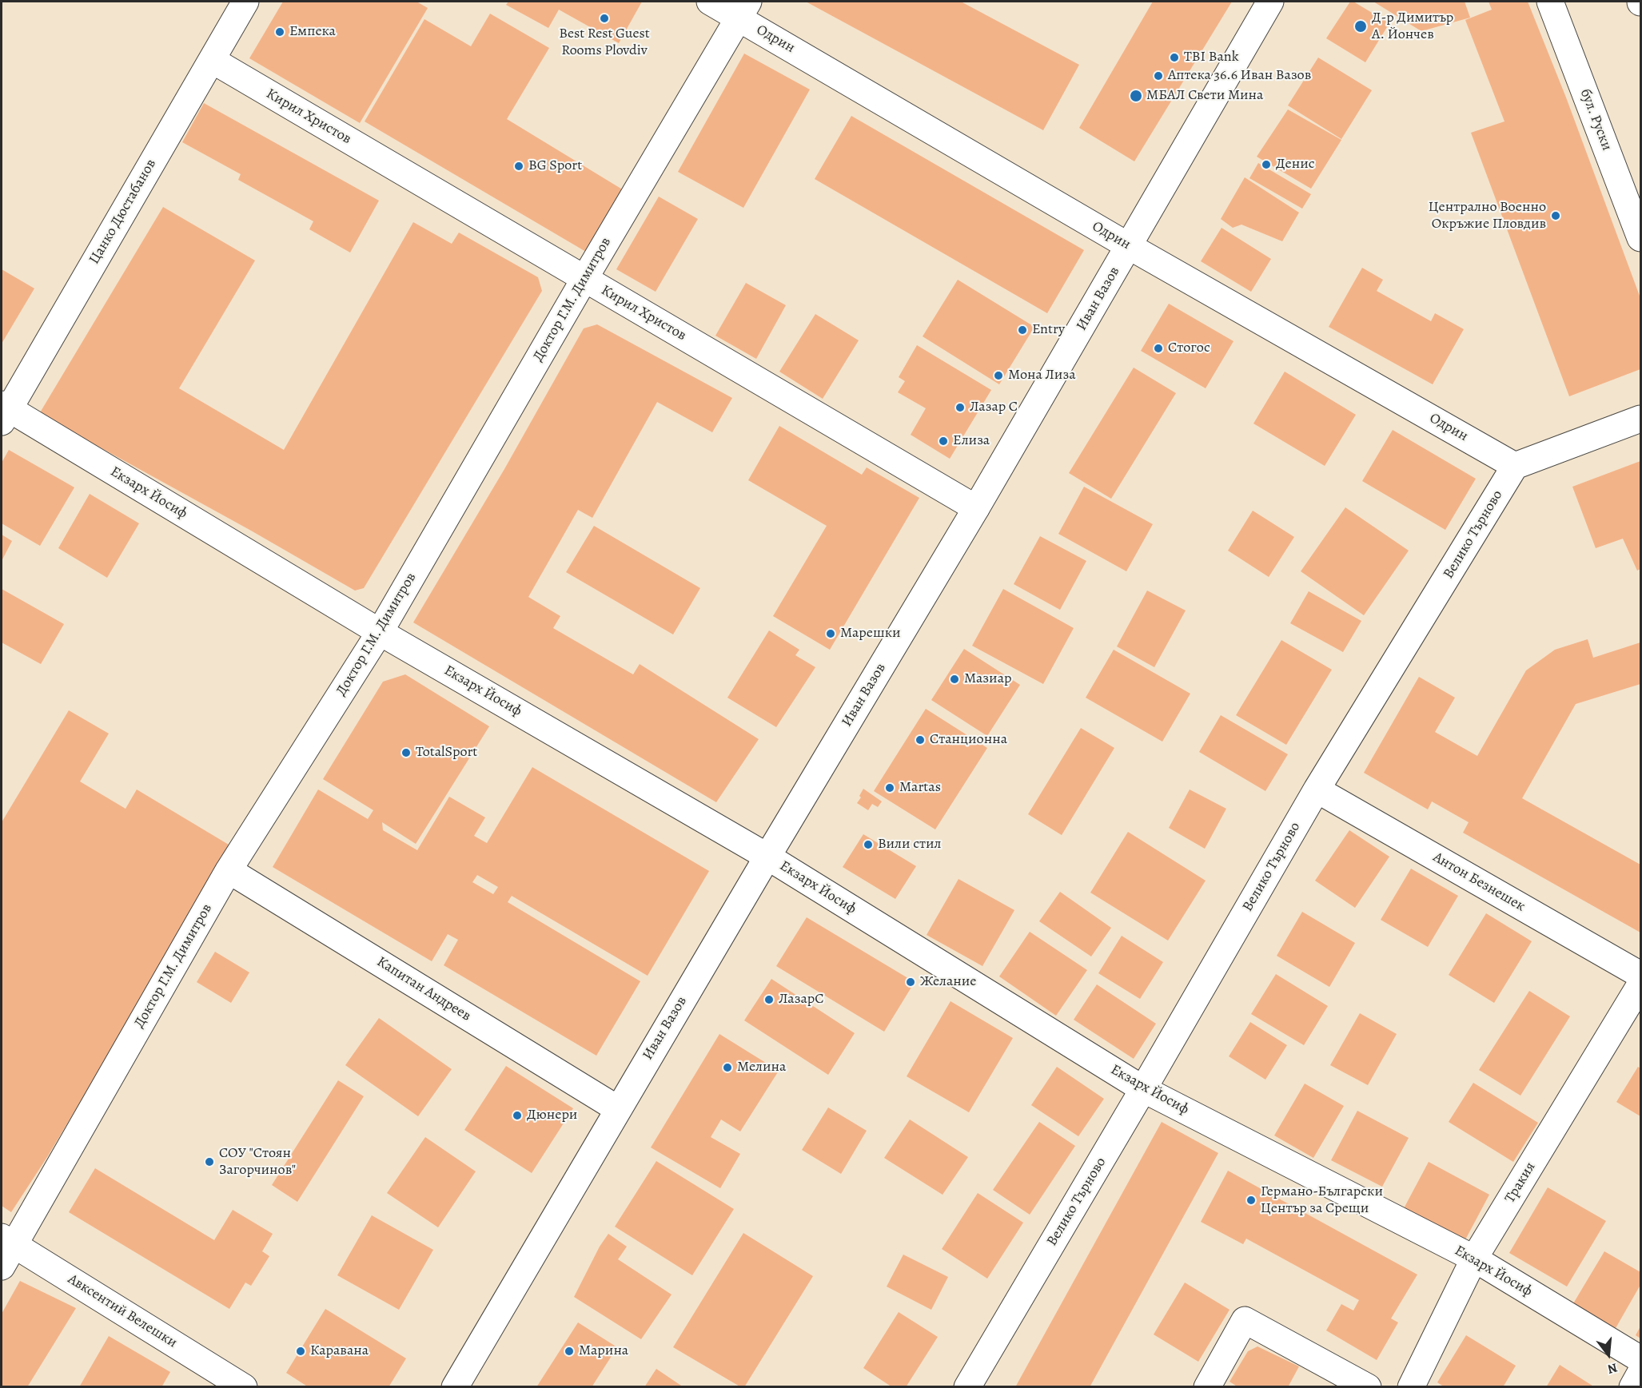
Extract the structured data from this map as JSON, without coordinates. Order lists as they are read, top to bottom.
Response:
{
  "streets": {
    "street": [
      "Одрин",
      "Кирил Христов",
      "бул. Руски",
      "Цанко Дюстабанов",
      "Иван Вазов",
      "Доктор Г.М. Димитров",
      "Екзарх Йосиф",
      "Велико Търново",
      "Антон Безнешек",
      "Капитан Андреев",
      "Тракия",
      "Авксентий Велешки"
    ]
  },
  "crossings": [
    ["Одрин", "Иван Вазов"],
    ["Одрин", "Доктор Г.М. Димитров"],
    ["Одрин", "Велико Търново"],
    ["Кирил Христов", "Цанко Дюстабанов"],
    ["Кирил Христов", "Иван Вазов"],
    ["Кирил Христов", "Доктор Г.М. Димитров"],
    ["Цанко Дюстабанов", "Екзарх Йосиф"],
    ["Иван Вазов", "Екзарх Йосиф"],
    ["Иван Вазов", "Капитан Андреев"],
    ["Доктор Г.М. Димитров", "Екзарх Йосиф"],
    ["Доктор Г.М. Димитров", "Капитан Андреев"],
    ["Доктор Г.М. Димитров", "Авксентий Велешки"],
    ["Екзарх Йосиф", "Велико Търново"],
    ["Екзарх Йосиф", "Тракия"],
    ["Велико Търново", "Антон Безнешек"]
  ],
  "places": [
    "Best Rest Guest Rooms Plovdiv",
    "Д-р Димитър А. Йончев",
    "Емпека",
    "TBI Bank",
    "Аптека 36.6 Иван Вазов",
    "МБАЛ Свети Мина",
    "Денис",
    "BG Sport",
    "Централно Военно Окръжие Пловдив",
    "Entry",
    "Стогос",
    "Мона Лиза",
    "Лазар С",
    "Елиза",
    "Марешки",
    "Мазиар",
    "Станционна",
    "TotalSport",
    "Martas",
    "Вили стил",
    "Желание",
    "ЛазарС",
    "Мелина",
    "Дюнери",
    "СОУ \"Стоян Загорчинов\"",
    "Германо-Български Център за Срещи",
    "Каравана",
    "Марина"
  ],
  "north": "bottom"
}
